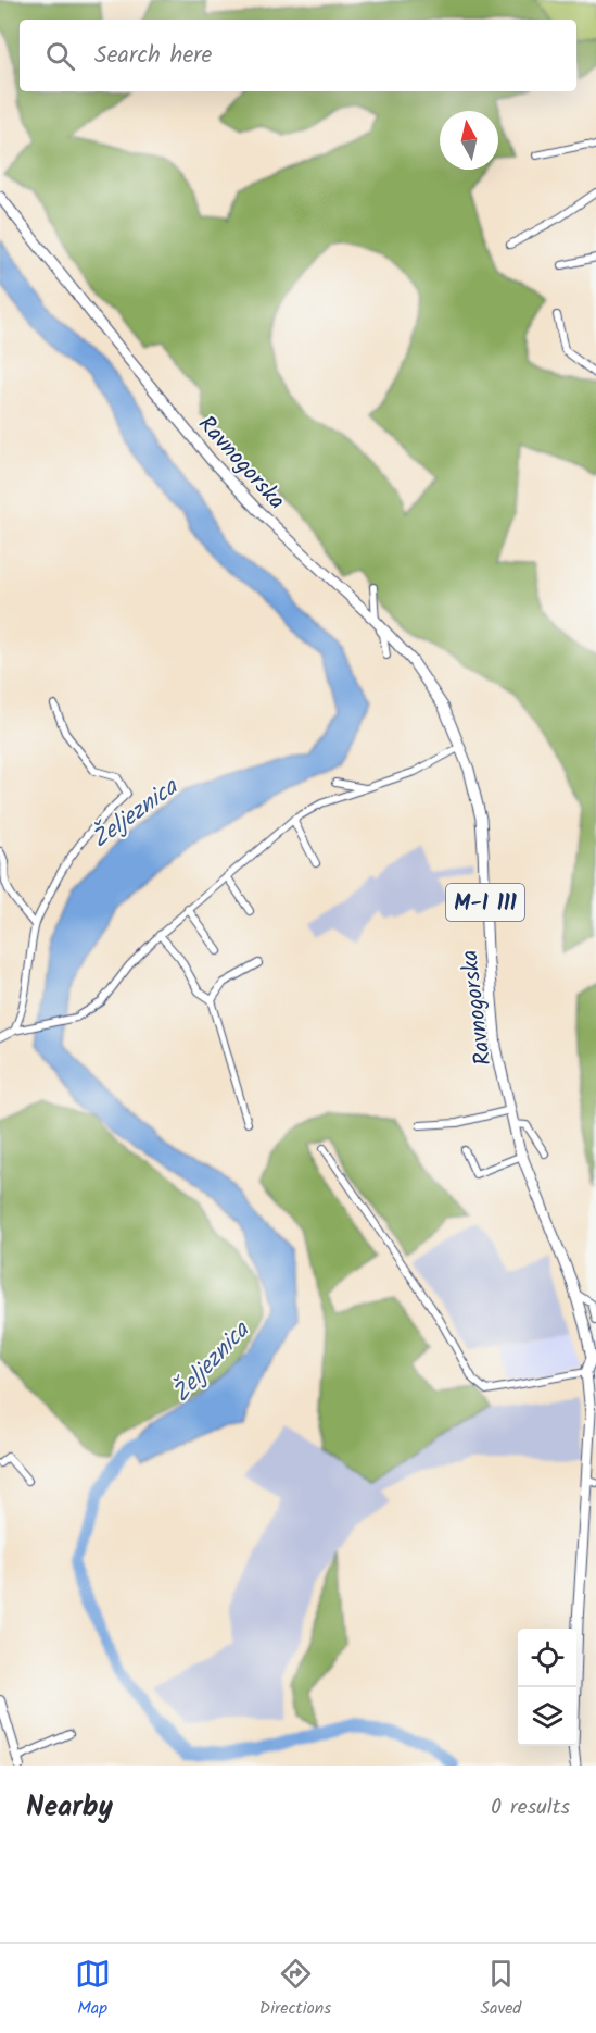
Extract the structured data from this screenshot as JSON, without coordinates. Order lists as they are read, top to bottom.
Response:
{
  "streets": {
    "main road": ["Ravnogorska", "M-I 111"]
  },
  "water": ["Željeznica"],
  "north": "top",
  "page": {
    "search": "Search here",
    "heading": ["Nearby", "0 results"],
    "nav": ["Map", "Directions", "Saved"]
  }
}
